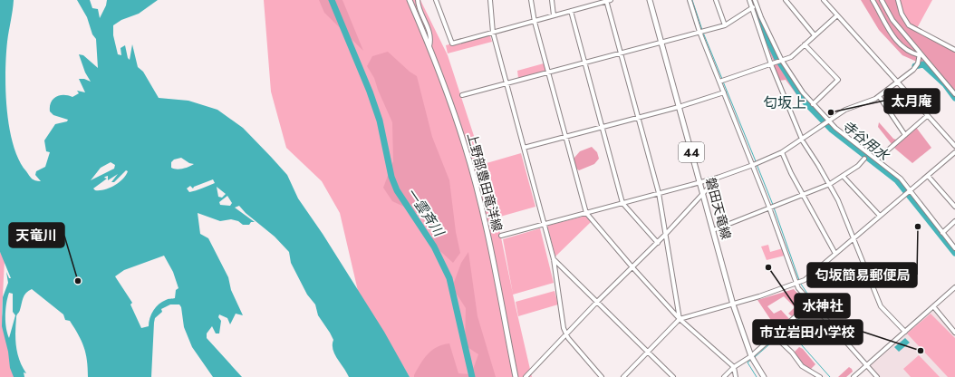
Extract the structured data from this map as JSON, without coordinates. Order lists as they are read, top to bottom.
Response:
{
  "streets": {
    "main road": ["44", "上野部豊田竜洋線", "磐田天竜線"]
  },
  "districts": ["匂坂上"],
  "water": ["寺谷用水", "一雲斉川"],
  "places": [
    "太月庵",
    "匂坂簡易郵便局",
    "水神社",
    "天竜川",
    "市立岩田小学校"
  ]
}
